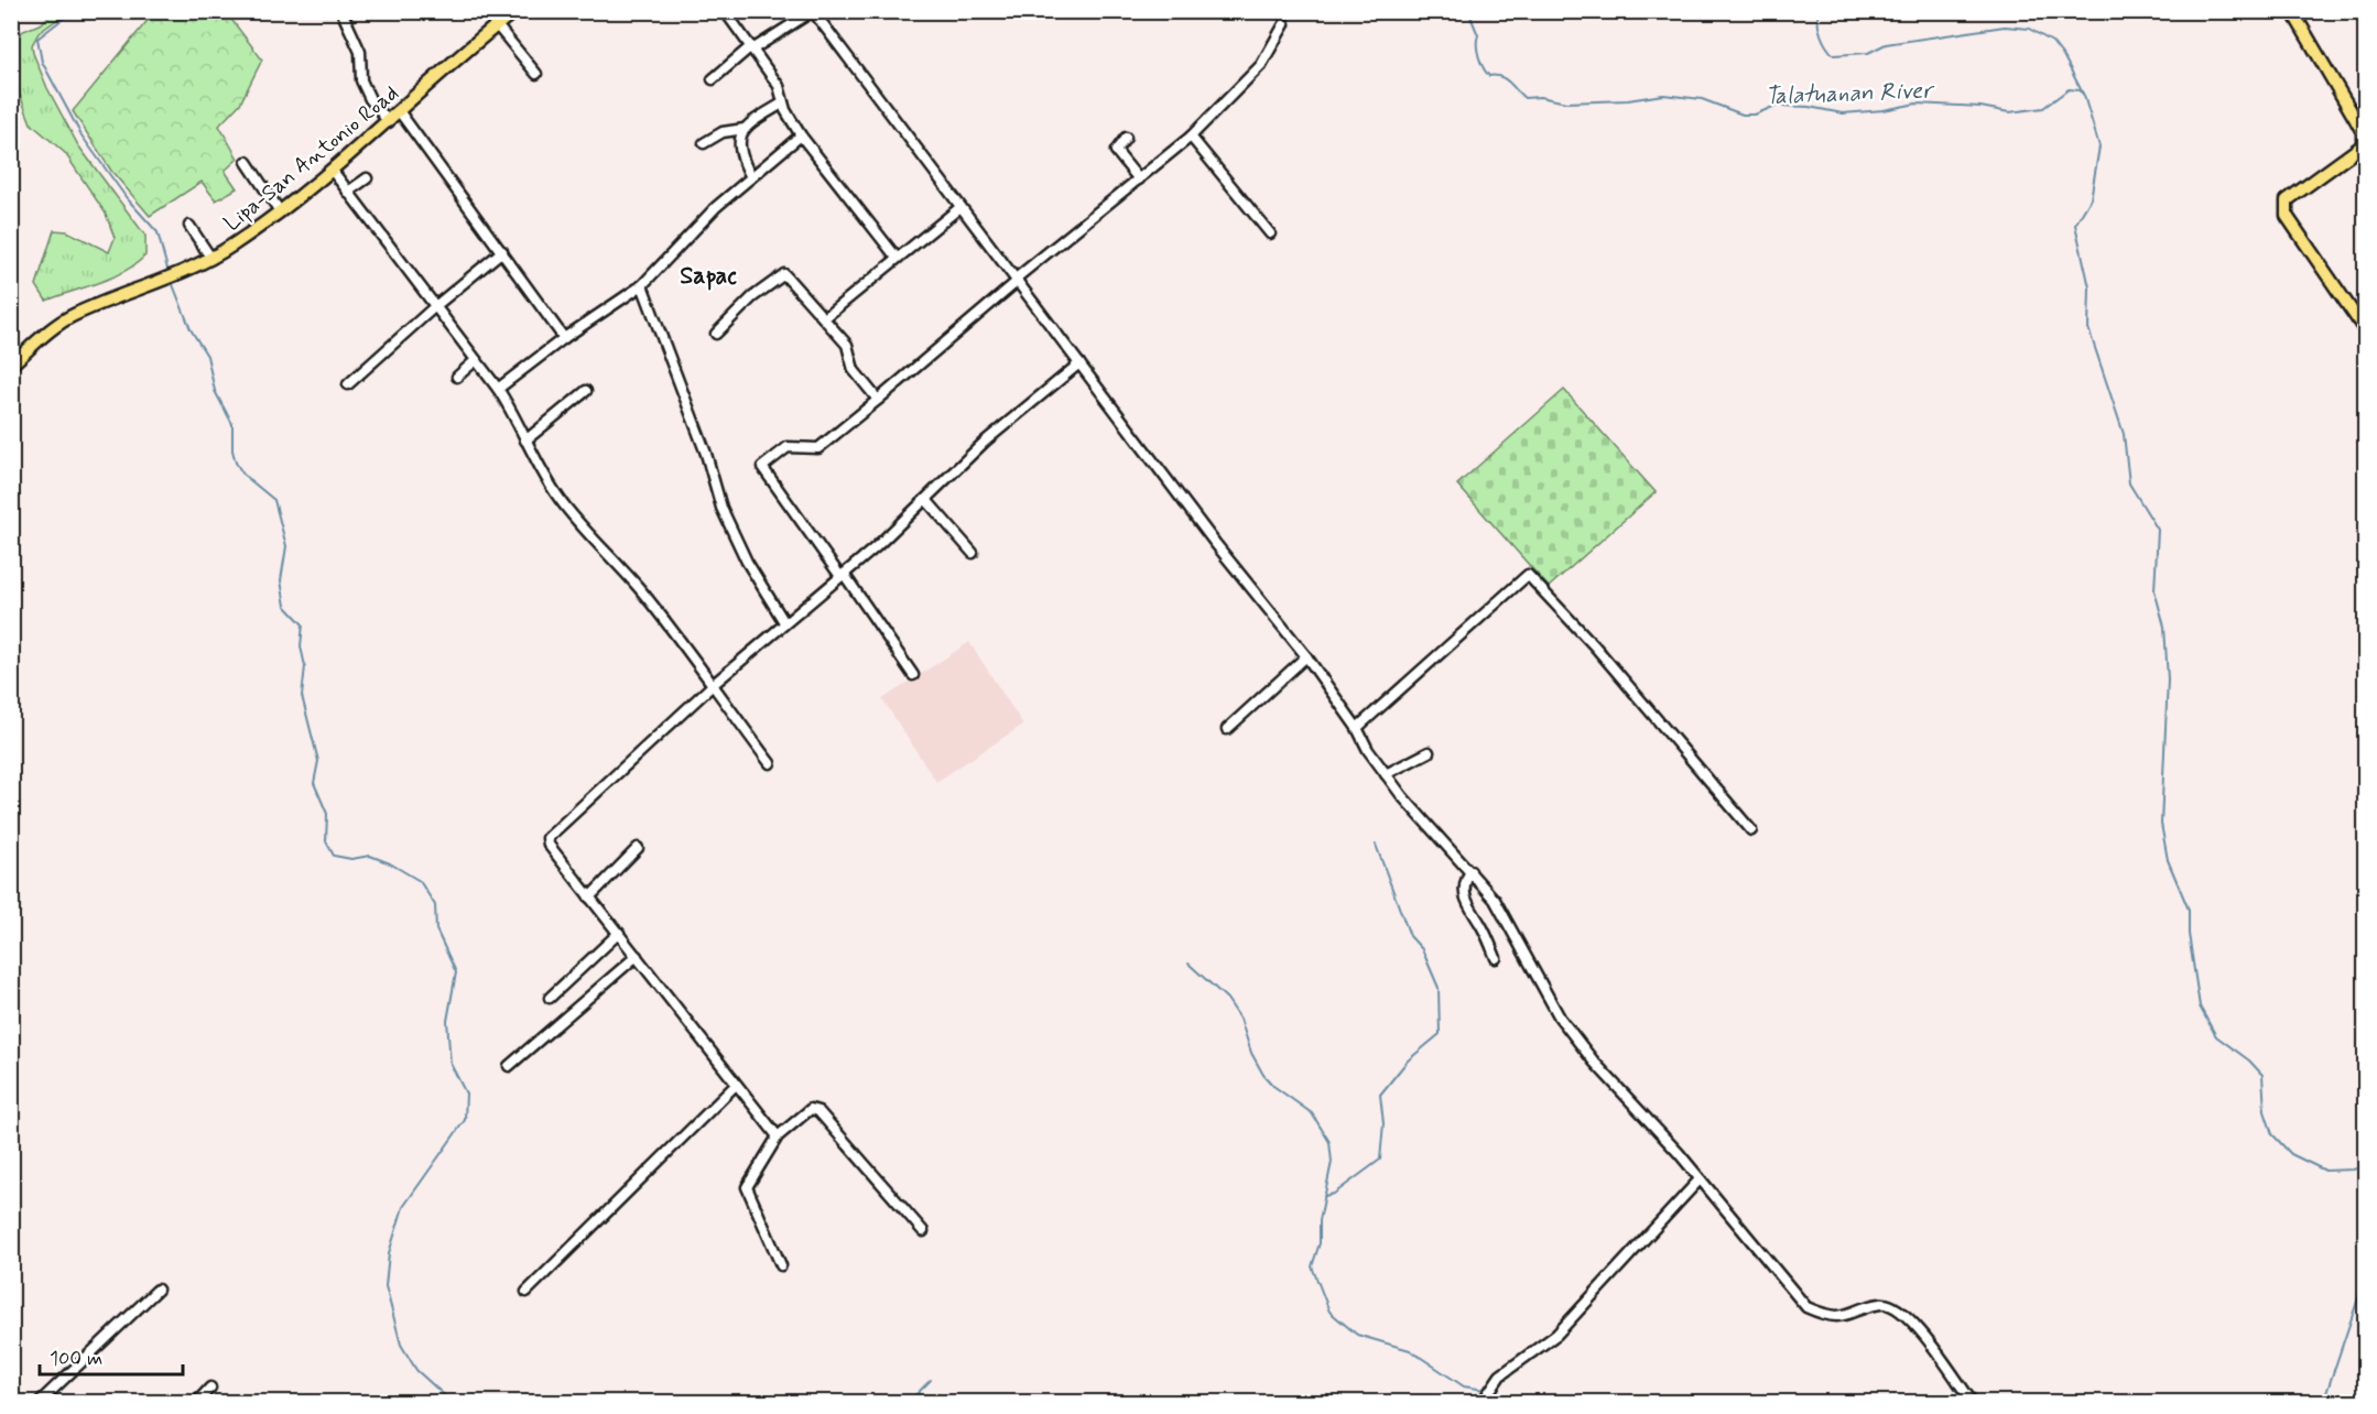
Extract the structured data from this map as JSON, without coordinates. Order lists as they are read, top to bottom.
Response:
{
  "streets": {
    "main road": ["Lipa-San Antonio Road"]
  },
  "districts": ["Sapac"],
  "water": ["Talatuanan River"],
  "scale_bar": "100 m"
}
